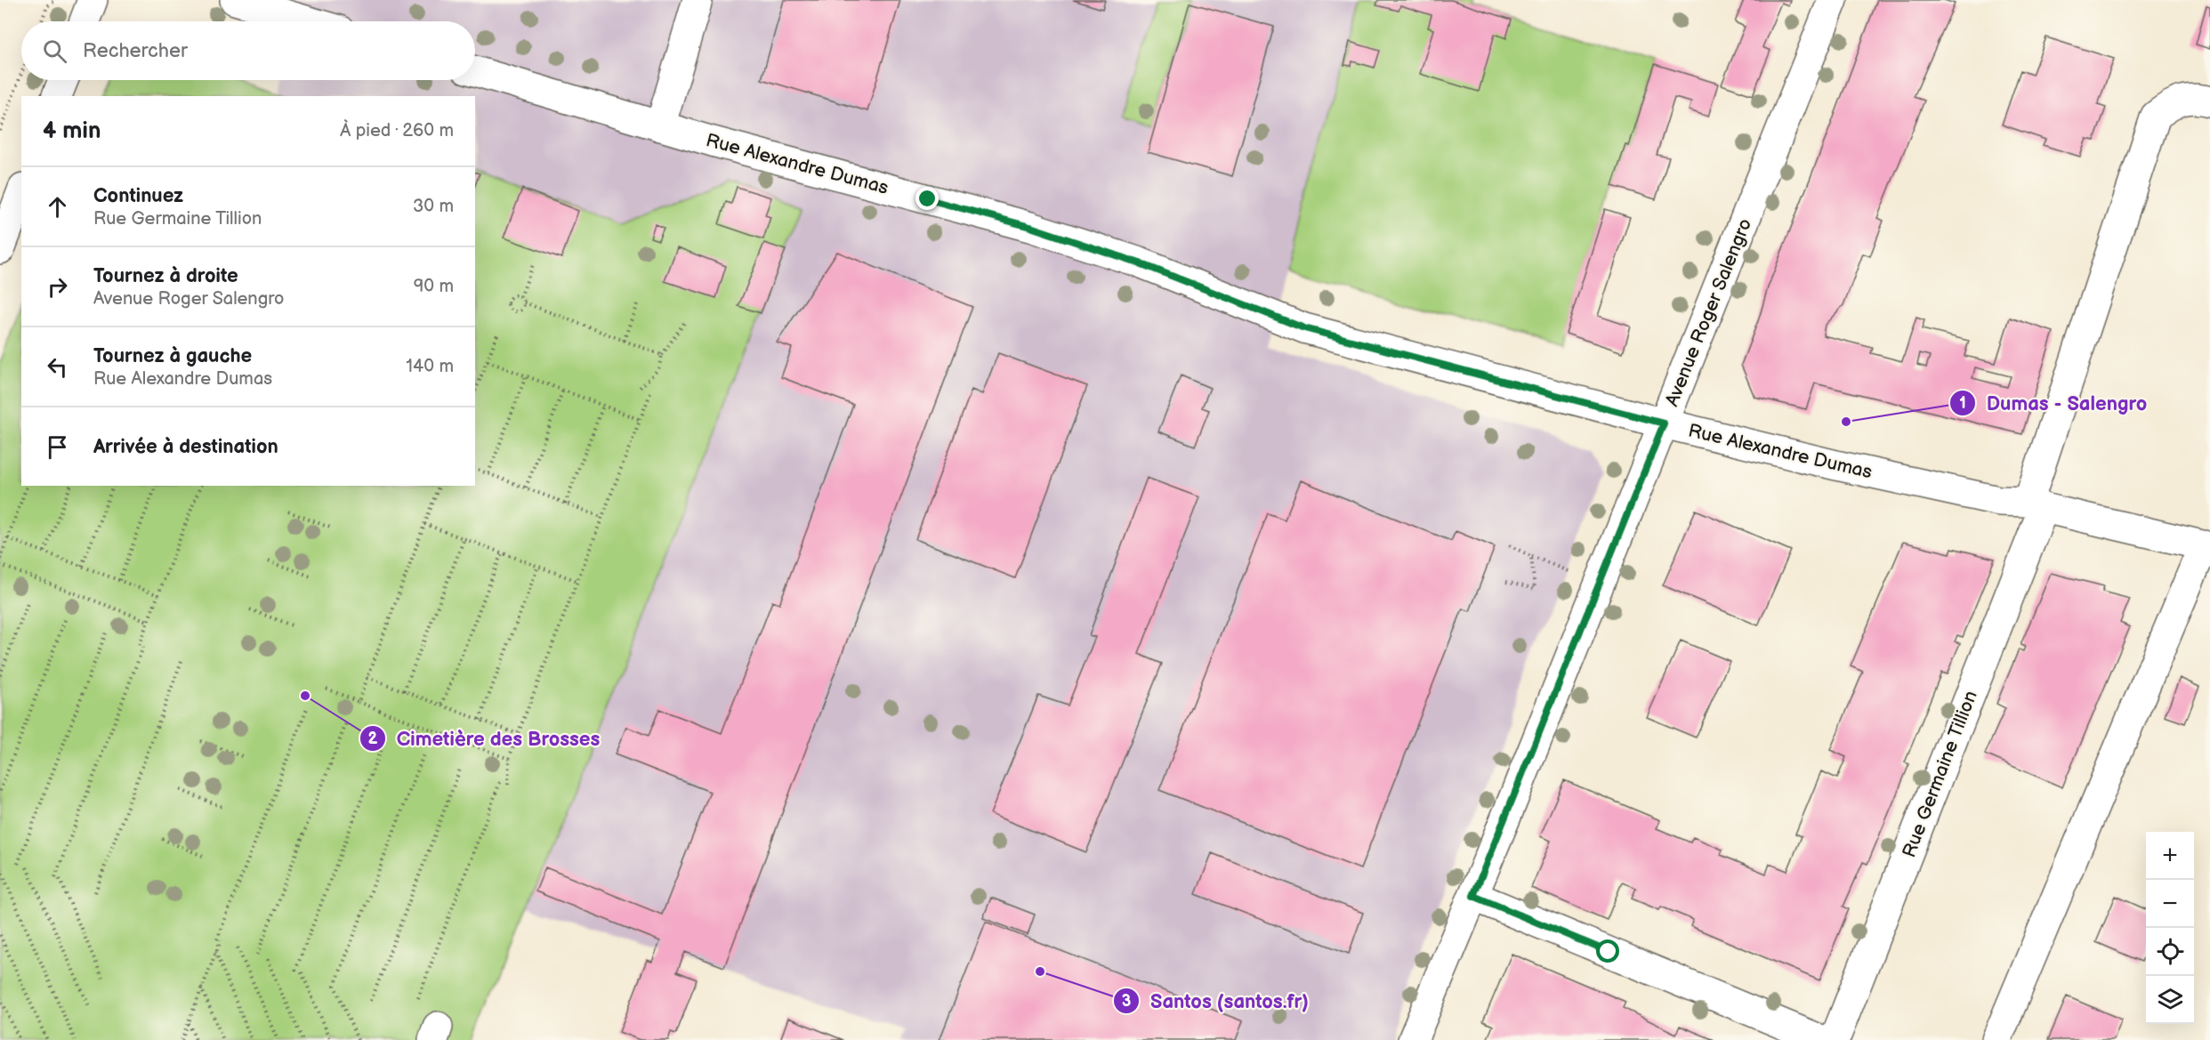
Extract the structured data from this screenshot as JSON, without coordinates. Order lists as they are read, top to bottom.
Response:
{
  "streets": {
    "street": ["Rue Alexandre Dumas", "Avenue Roger Salengro", "Rue Germaine Tillion"]
  },
  "crossings": [
    ["Rue Alexandre Dumas", "Avenue Roger Salengro"],
    ["Rue Alexandre Dumas", "Rue Germaine Tillion"]
  ],
  "places": ["Dumas - Salengro", "Cimetière des Brosses", "Santos (santos.fr)"],
  "page": {
    "search": "Rechercher",
    "heading": ["4 min", "À pied · 260 m"],
    "list": [
      ["Continuez", "Rue Germaine Tillion", "30 m"],
      ["Tournez à droite", "Avenue Roger Salengro", "90 m"],
      ["Tournez à gauche", "Rue Alexandre Dumas", "140 m"],
      "Arrivée à destination"
    ],
    "map_buttons": ["+", "−"]
  }
}
